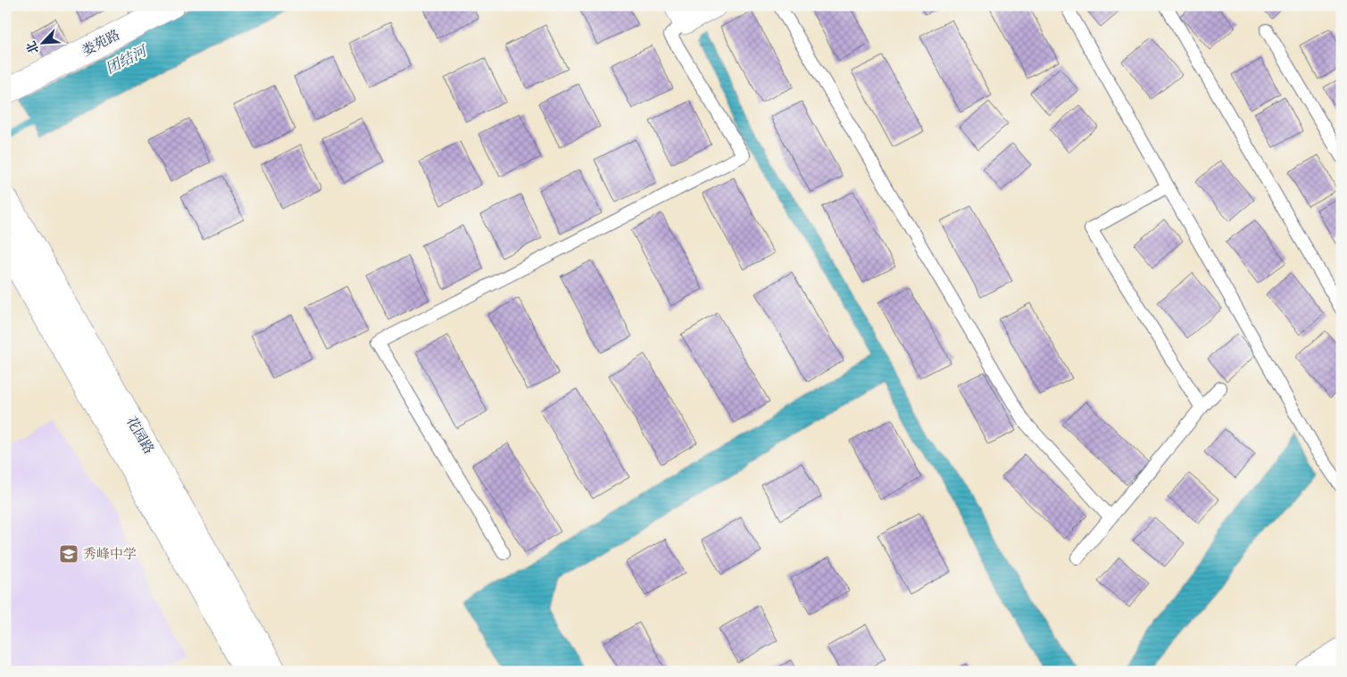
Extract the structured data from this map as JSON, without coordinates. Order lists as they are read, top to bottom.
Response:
{
  "streets": {
    "main road": ["娄苑路", "花园路"]
  },
  "water": ["团结河"],
  "places": {
    "school or university": ["秀峰中学"]
  },
  "north": "bottom left"
}
